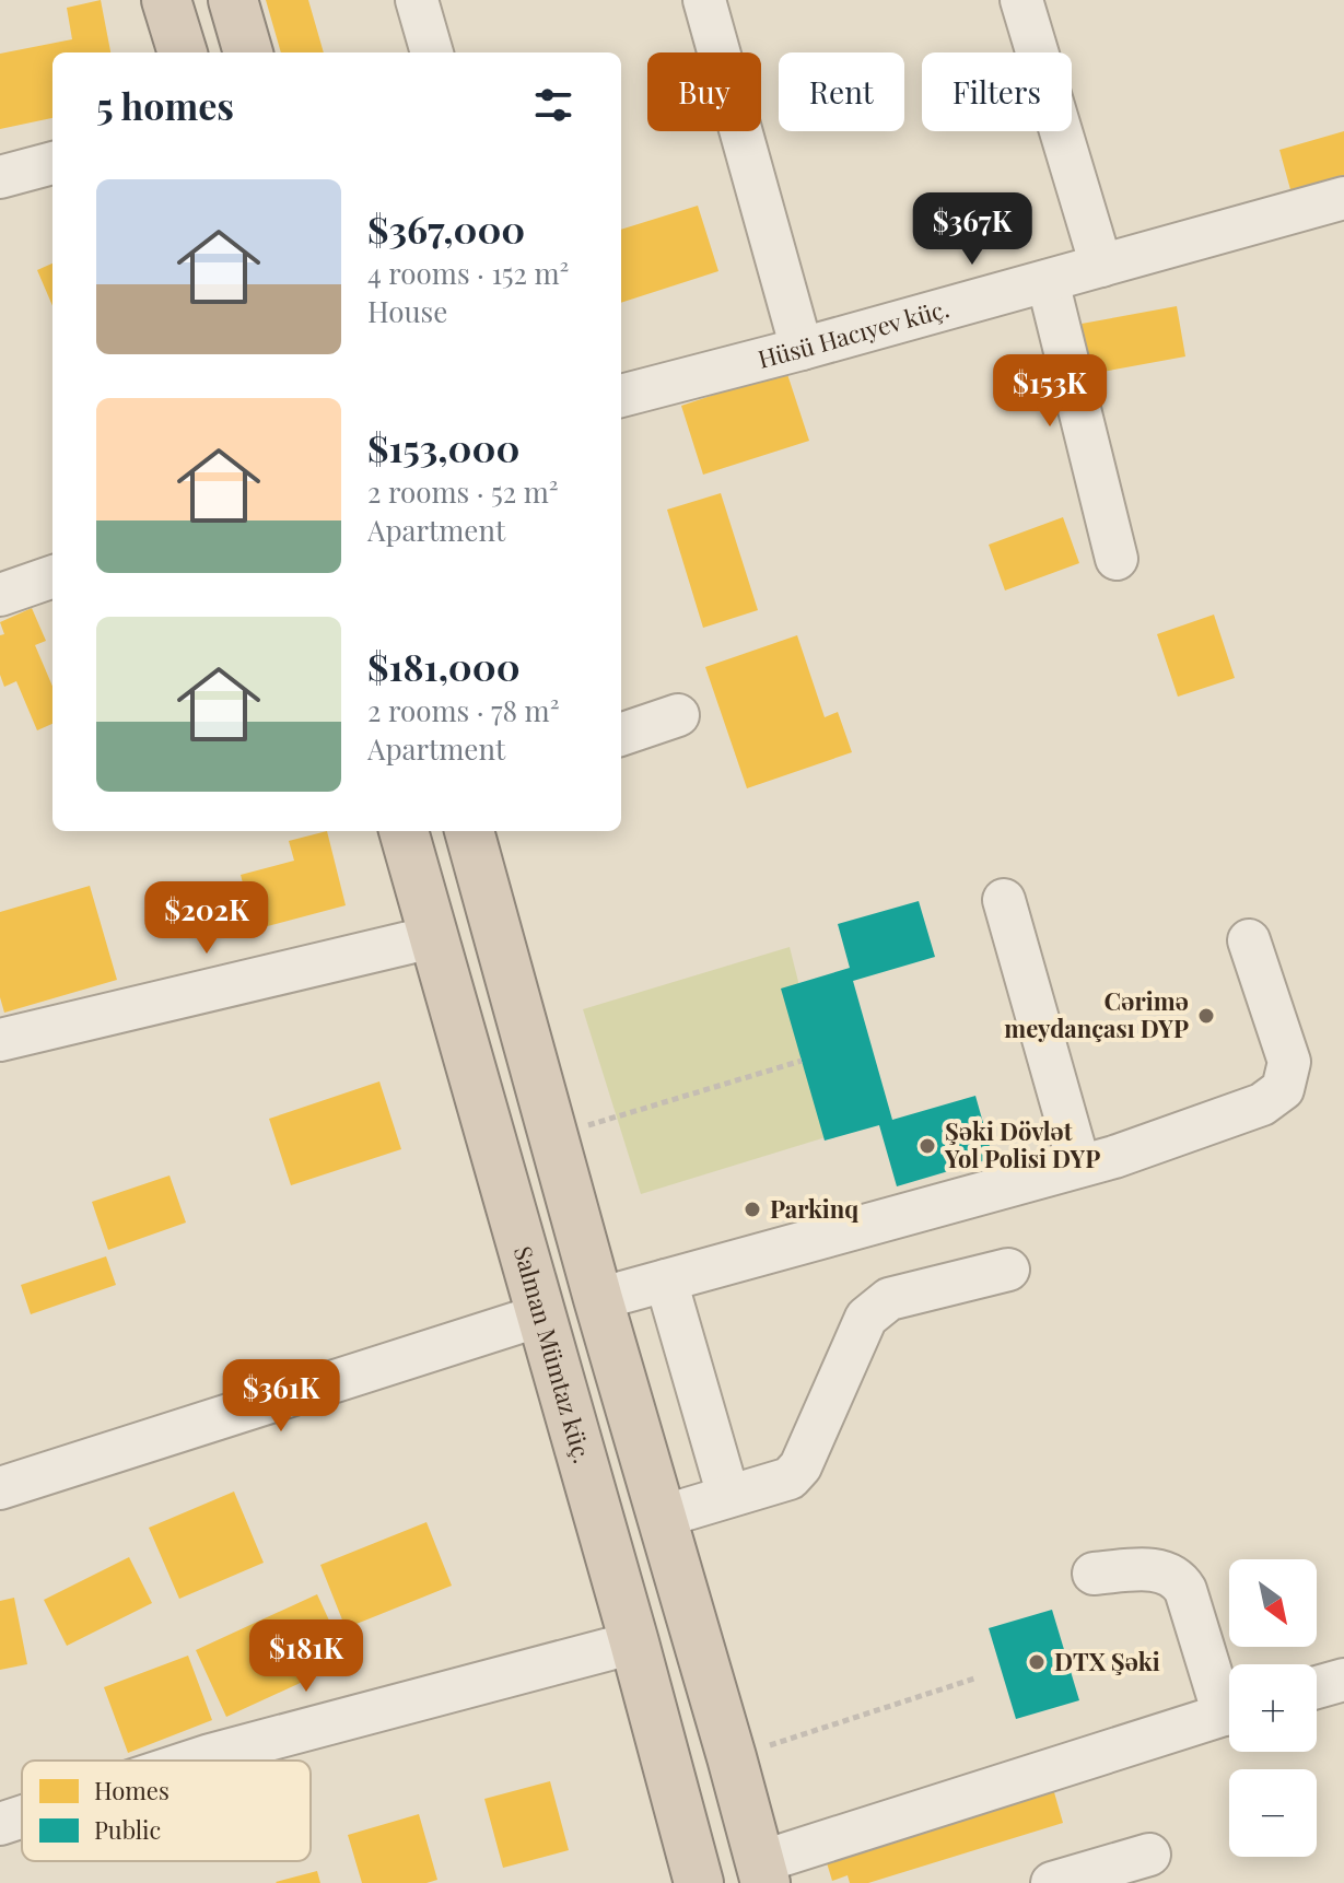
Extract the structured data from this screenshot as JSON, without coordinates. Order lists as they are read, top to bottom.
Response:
{
  "streets": {
    "highway": ["Salman Mümtaz küç."],
    "street": ["Hüsü Hacıyev küç."]
  },
  "places": [
    "Cərimə meydançası DYP",
    "Şəki Dövlət Yol Polisi DYP",
    "Parkinq",
    "DTX Şəki"
  ],
  "legend": ["Homes", "Public"],
  "north": "bottom right",
  "page": {
    "chip": ["Buy", "Rent", "Filters"],
    "heading": "5 homes",
    "list": [
      {
        "name": "$367,000",
        "note": "4 rooms · 152 m² · House"
      },
      {
        "name": "$153,000",
        "note": "2 rooms · 52 m² · Apartment"
      },
      {
        "name": "$181,000",
        "note": "2 rooms · 78 m² · Apartment"
      }
    ],
    "price": [
      "$367K",
      "$153K",
      "$202K",
      "$361K",
      "$181K"
    ],
    "map_buttons": ["+", "−"]
  }
}
